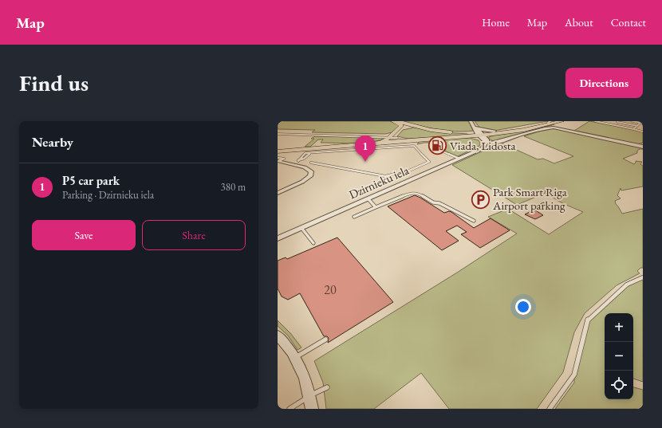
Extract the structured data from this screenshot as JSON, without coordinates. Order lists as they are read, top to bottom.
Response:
{
  "streets": {
    "street": ["Dzirnieku iela"]
  },
  "places": {
    "fuel station": ["Viada, Lidosta"],
    "parking": ["Park Smart Riga Airport parking"]
  },
  "house_numbers": ["20"],
  "page": {
    "header": "Map",
    "nav": [
      "Home",
      "Map",
      "About",
      "Contact"
    ],
    "buttons": [
      "Directions",
      ["Save", "Share"]
    ],
    "title": "Find us",
    "heading": "Nearby",
    "pins": "1",
    "list": [
      {
        "mark": "1",
        "name": "P5 car park",
        "note": "Parking · Dzirnieku iela",
        "value": "380 m"
      }
    ],
    "map_buttons": ["+", "−"]
  }
}
